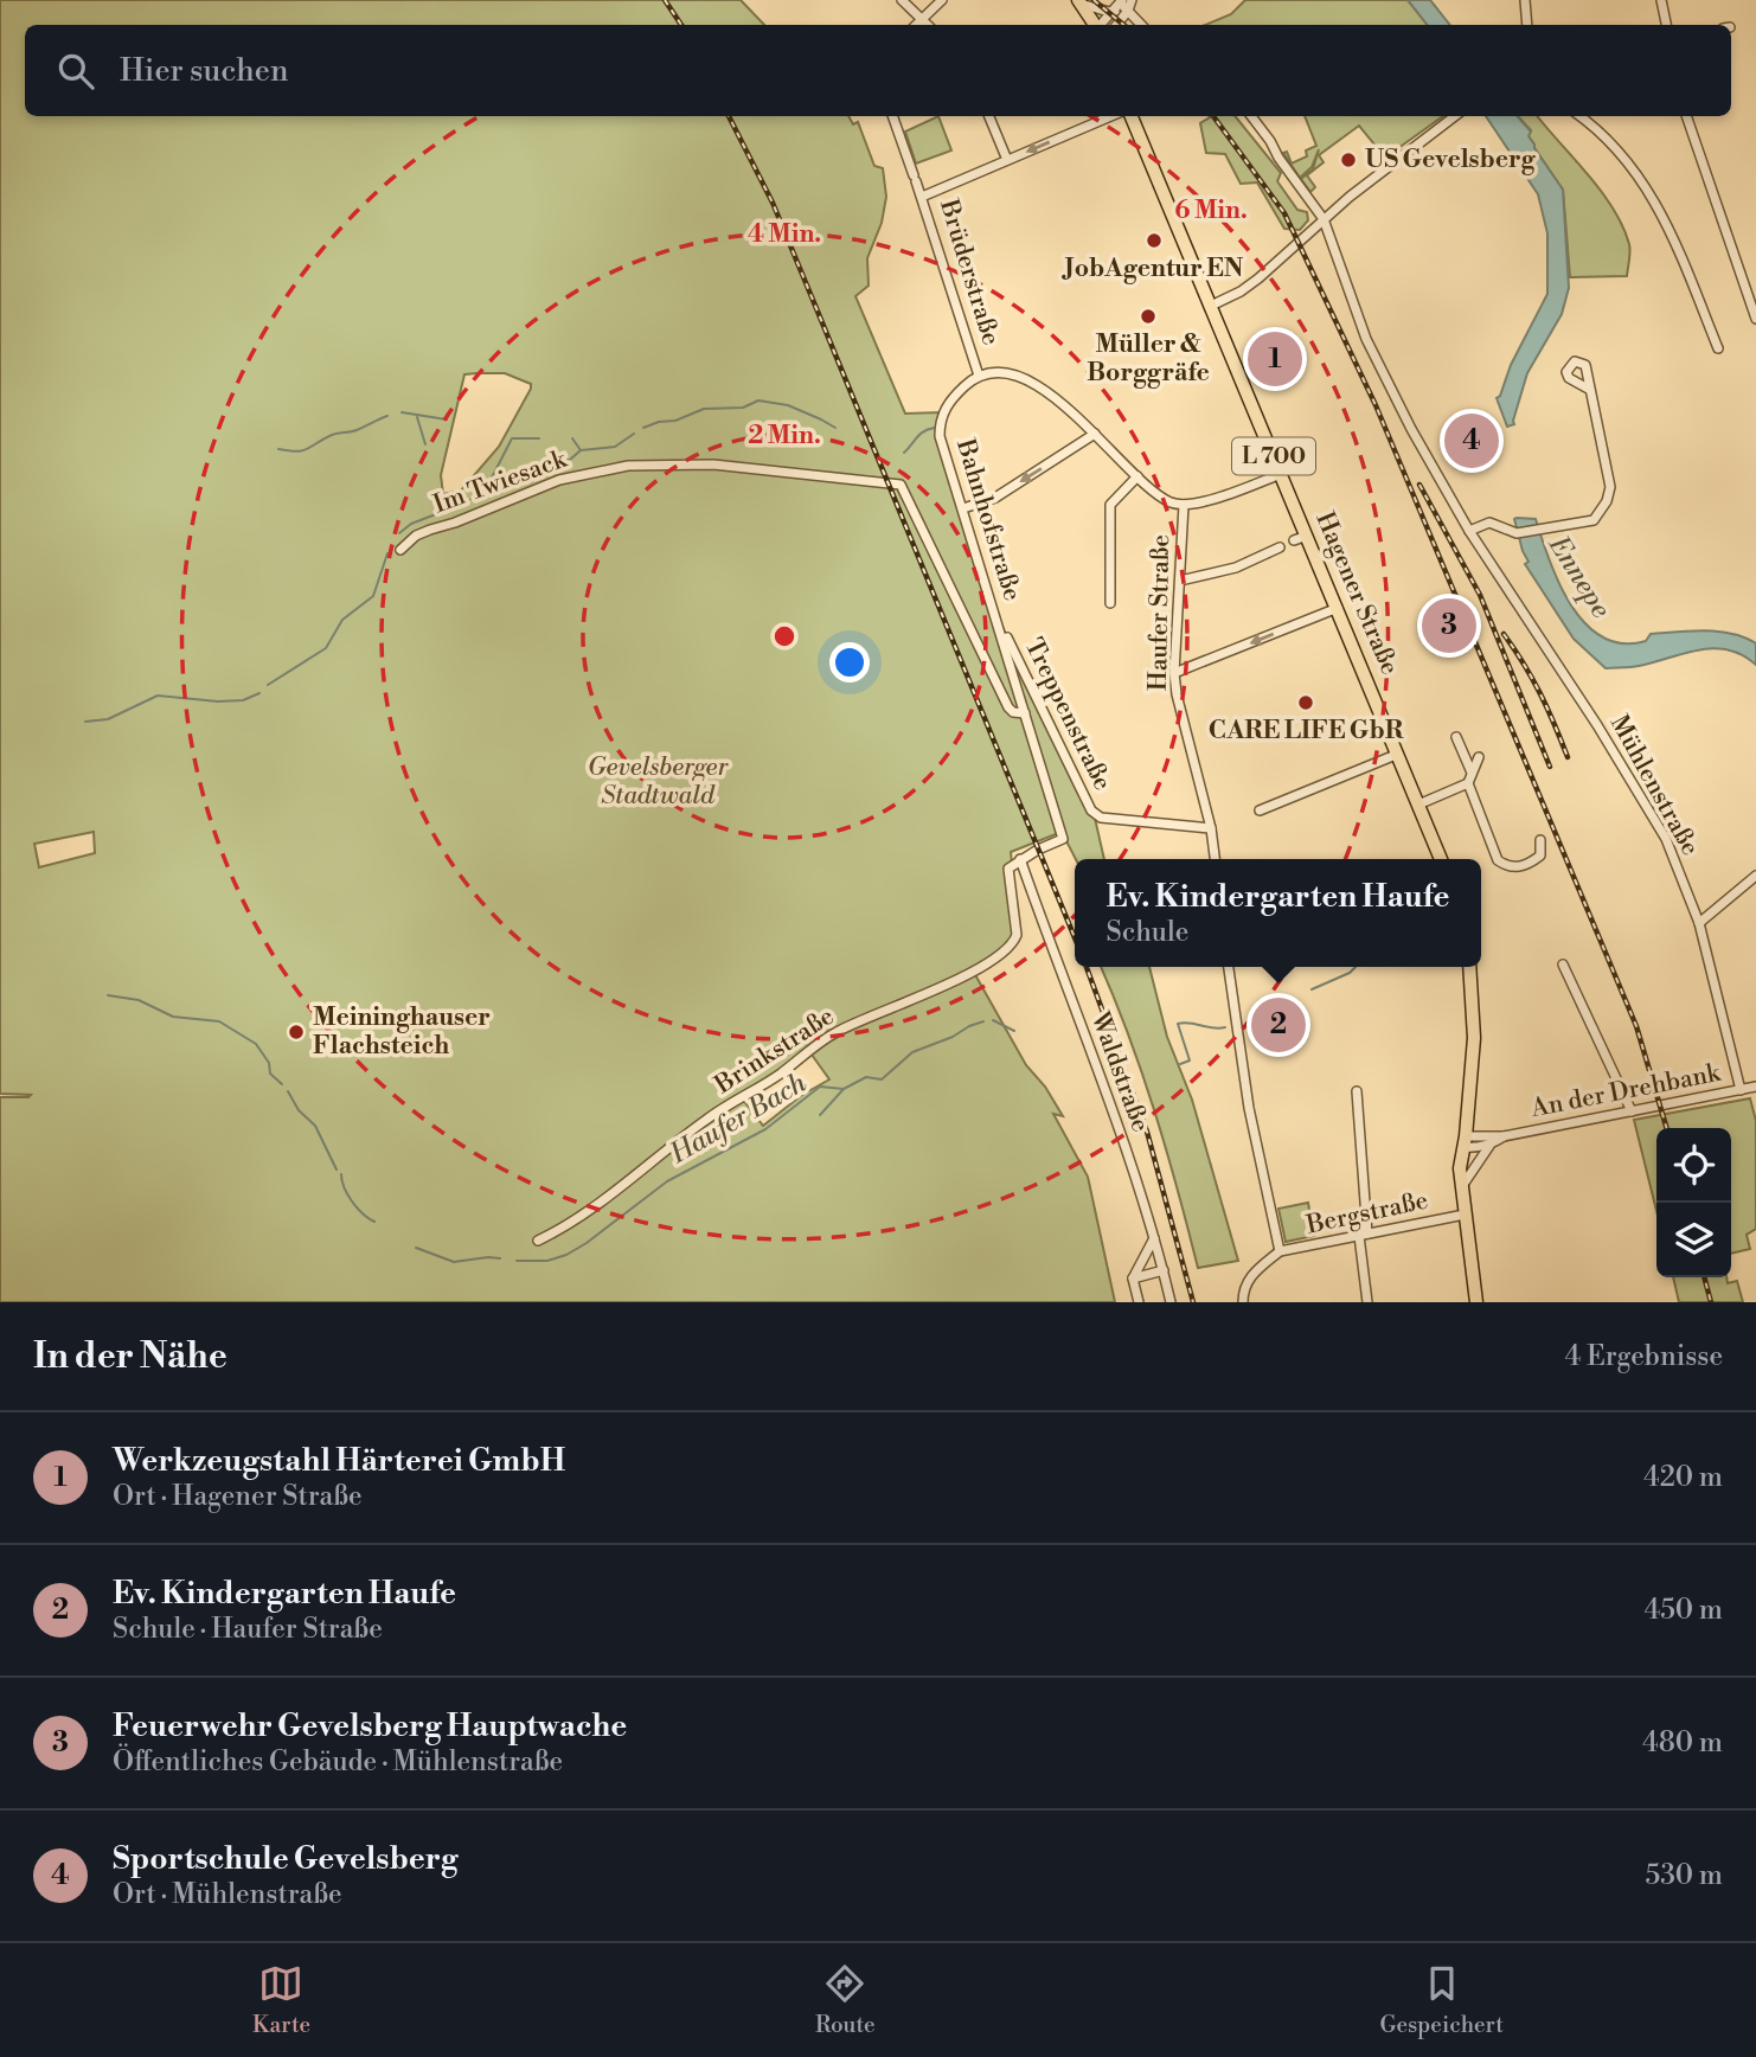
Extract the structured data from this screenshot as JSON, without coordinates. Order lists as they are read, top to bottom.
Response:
{
  "streets": {
    "main road": ["L 700", "Hagener Straße"],
    "street": [
      "Brüderstraße",
      "Im Twiesack",
      "Bahnhofstraße",
      "Haufer Straße",
      "Treppenstraße",
      "Mühlenstraße",
      "Brinkstraße",
      "Waldstraße",
      "An der Drehbank",
      "Bergstraße"
    ]
  },
  "crossings": [
    ["Brüderstraße", "Bahnhofstraße"],
    ["Im Twiesack", "Bahnhofstraße"],
    ["Bahnhofstraße", "Treppenstraße"],
    ["Bahnhofstraße", "Brinkstraße"],
    ["Bahnhofstraße", "Waldstraße"],
    ["Haufer Straße", "Treppenstraße"],
    ["Mühlenstraße", "An der Drehbank"],
    ["Brinkstraße", "Waldstraße"]
  ],
  "water": ["Ennepe", "Haufer Bach"],
  "parks": ["Gevelsberger Stadtwald"],
  "places": [
    "US Gevelsberg",
    "JobAgentur EN",
    "Müller & Borggräfe",
    "CARE LIFE GbR",
    "Meininghauser Flachsteich"
  ],
  "page": {
    "search": "Hier suchen",
    "pins": [
      "1",
      "4",
      "3",
      "2"
    ],
    "popup": ["Ev. Kindergarten Haufe", "Schule"],
    "heading": ["In der Nähe", "4 Ergebnisse"],
    "list": [
      {
        "mark": "1",
        "name": "Werkzeugstahl Härterei GmbH",
        "note": "Ort · Hagener Straße",
        "value": "420 m"
      },
      {
        "mark": "2",
        "name": "Ev. Kindergarten Haufe",
        "note": "Schule · Haufer Straße",
        "value": "450 m"
      },
      {
        "mark": "3",
        "name": "Feuerwehr Gevelsberg Hauptwache",
        "note": "Öffentliches Gebäude · Mühlenstraße",
        "value": "480 m"
      },
      {
        "mark": "4",
        "name": "Sportschule Gevelsberg",
        "note": "Ort · Mühlenstraße",
        "value": "530 m"
      }
    ],
    "nav": ["Karte", "Route", "Gespeichert"]
  },
  "rings": ["6 Min.", "4 Min.", "2 Min."]
}
